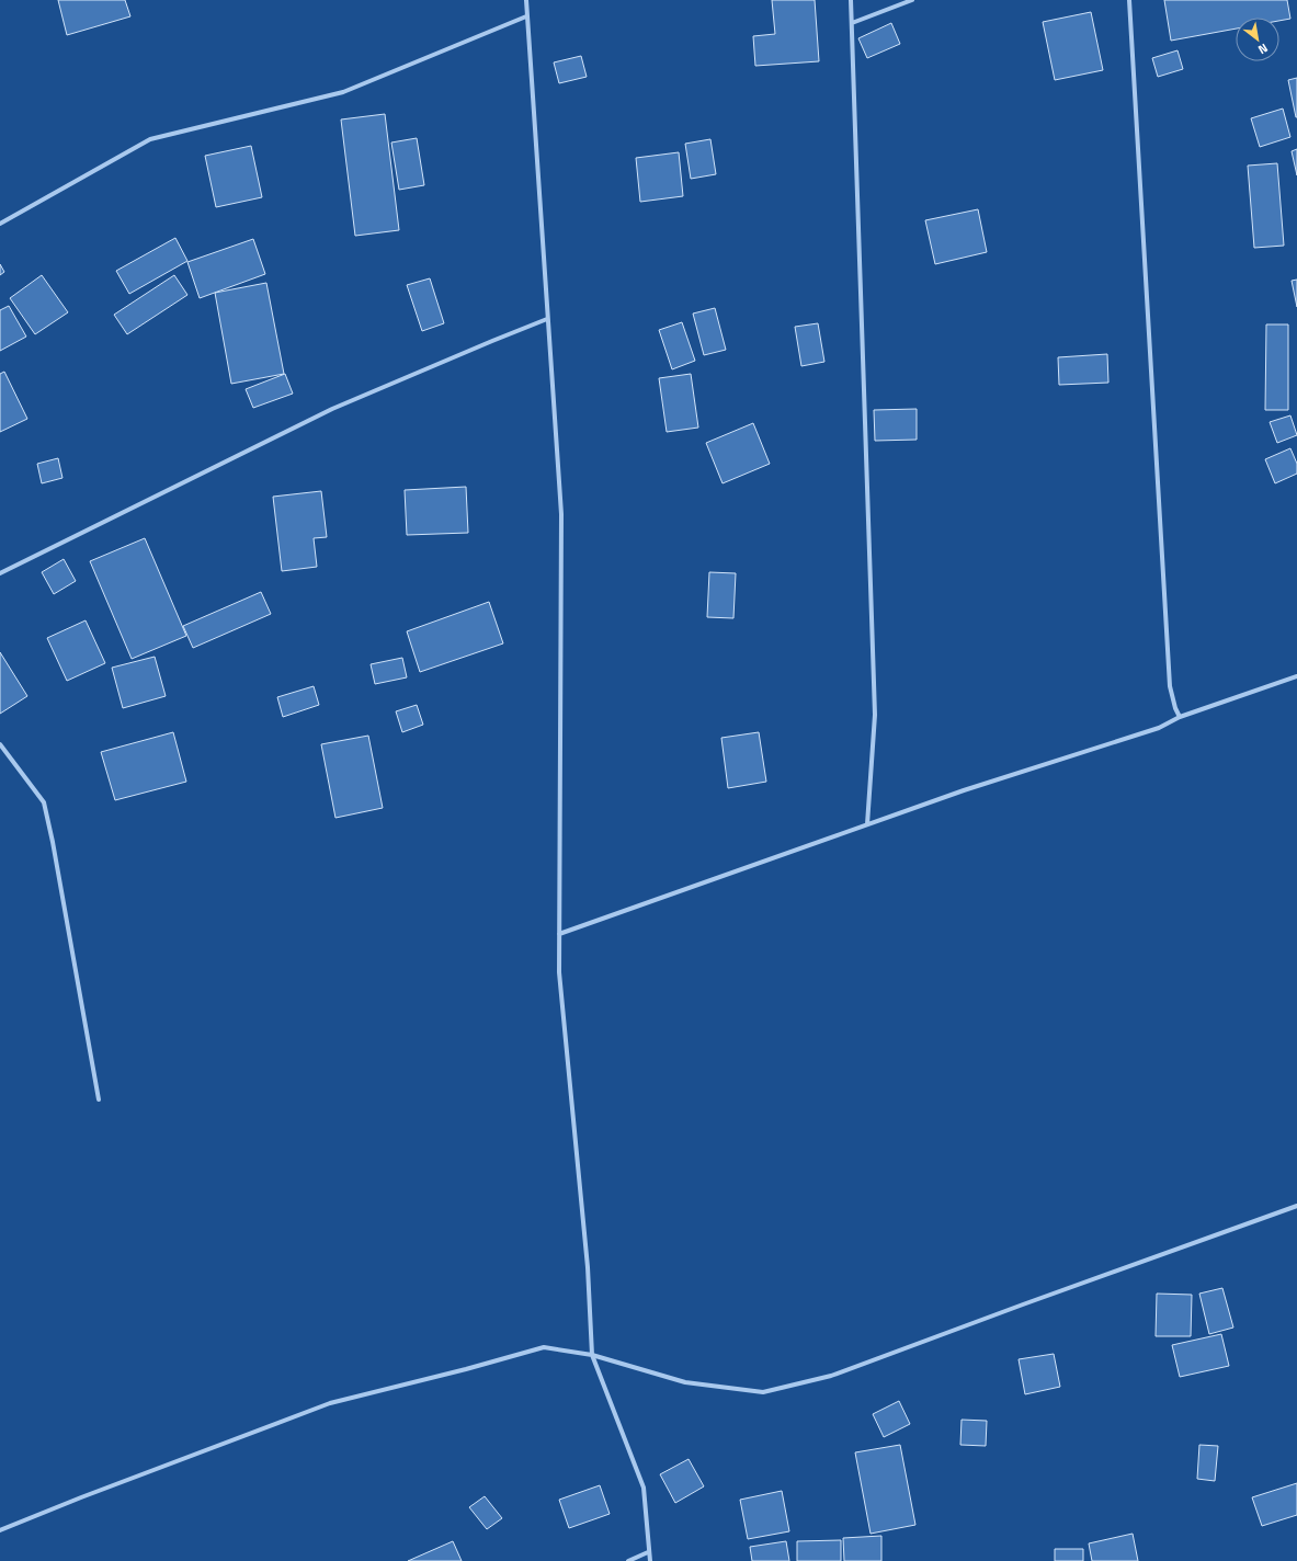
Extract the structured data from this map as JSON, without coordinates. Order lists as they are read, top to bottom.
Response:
{
  "north": "bottom right"
}
